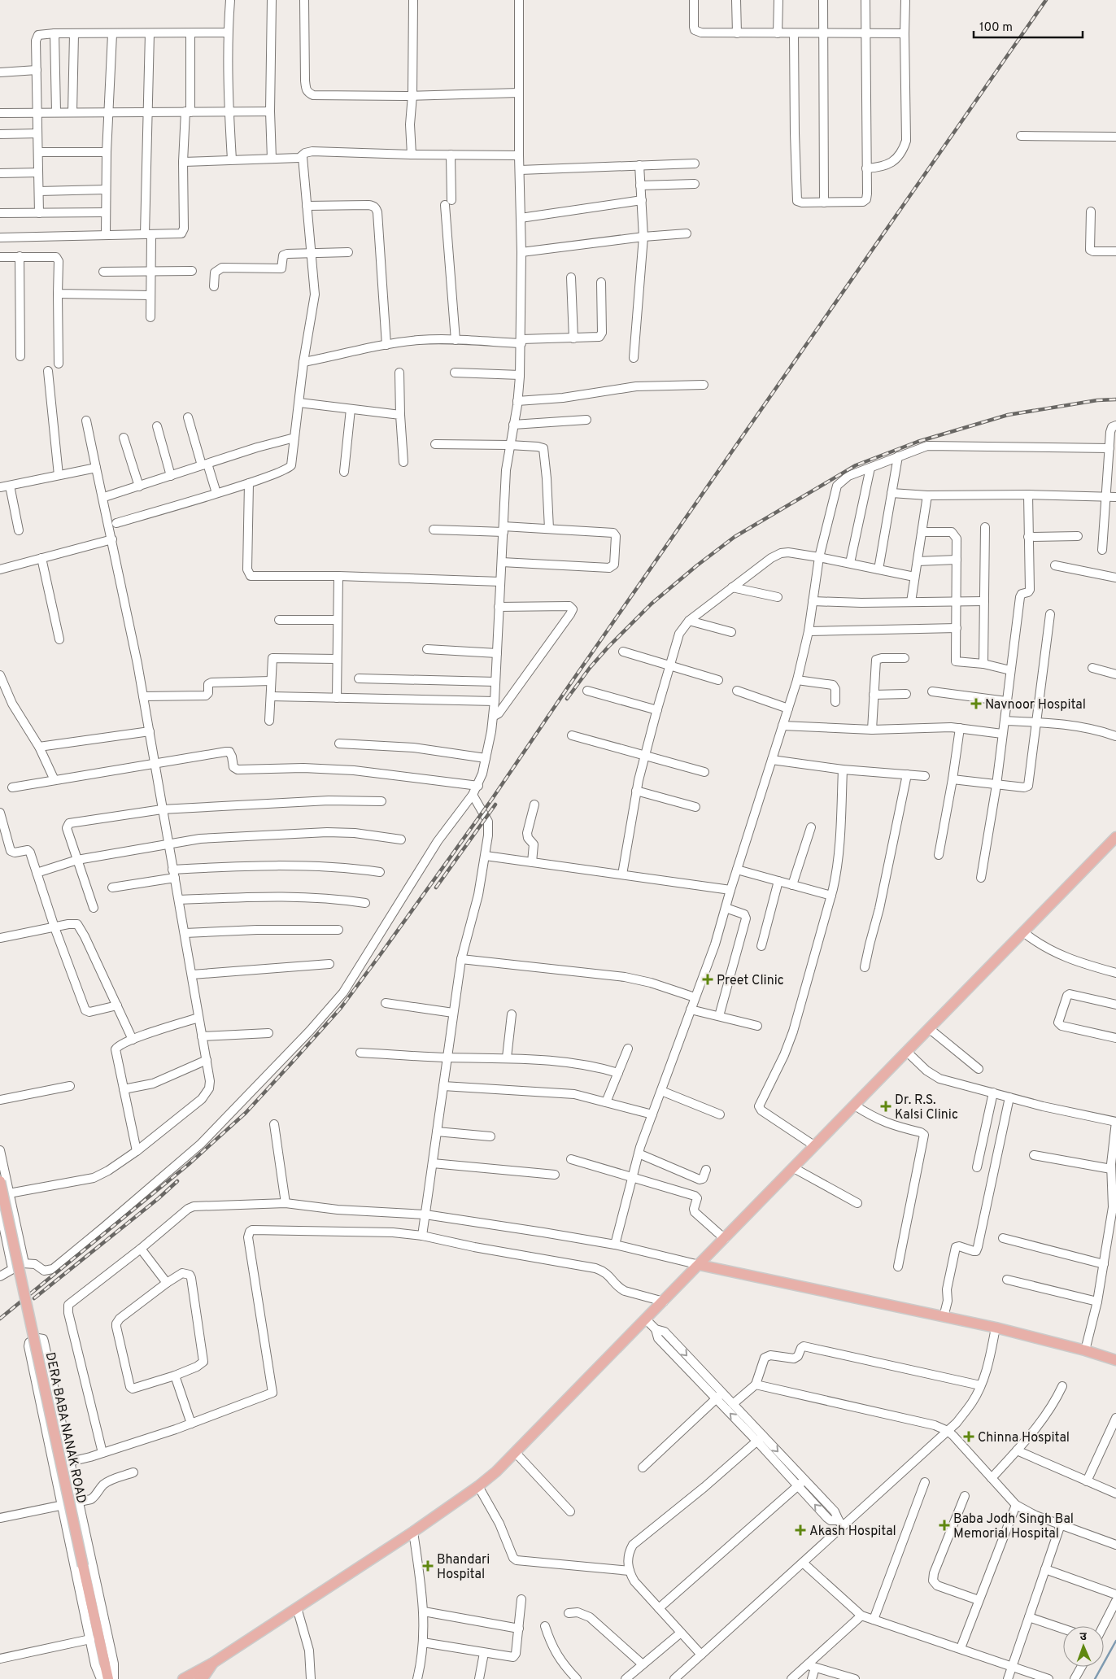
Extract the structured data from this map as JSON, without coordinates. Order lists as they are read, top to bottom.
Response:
{
  "streets": {
    "main road": ["DERA BABA NANAK ROAD"]
  },
  "places": {
    "health": [
      "Navnoor Hospital",
      "Preet Clinic",
      "Dr. R.S. Kalsi Clinic",
      "Chinna Hospital",
      "Baba Jodh Singh Bal Memorial Hospital",
      "Akash Hospital",
      "Bhandari Hospital"
    ]
  },
  "scale_bar": "100 m",
  "north": "top"
}
